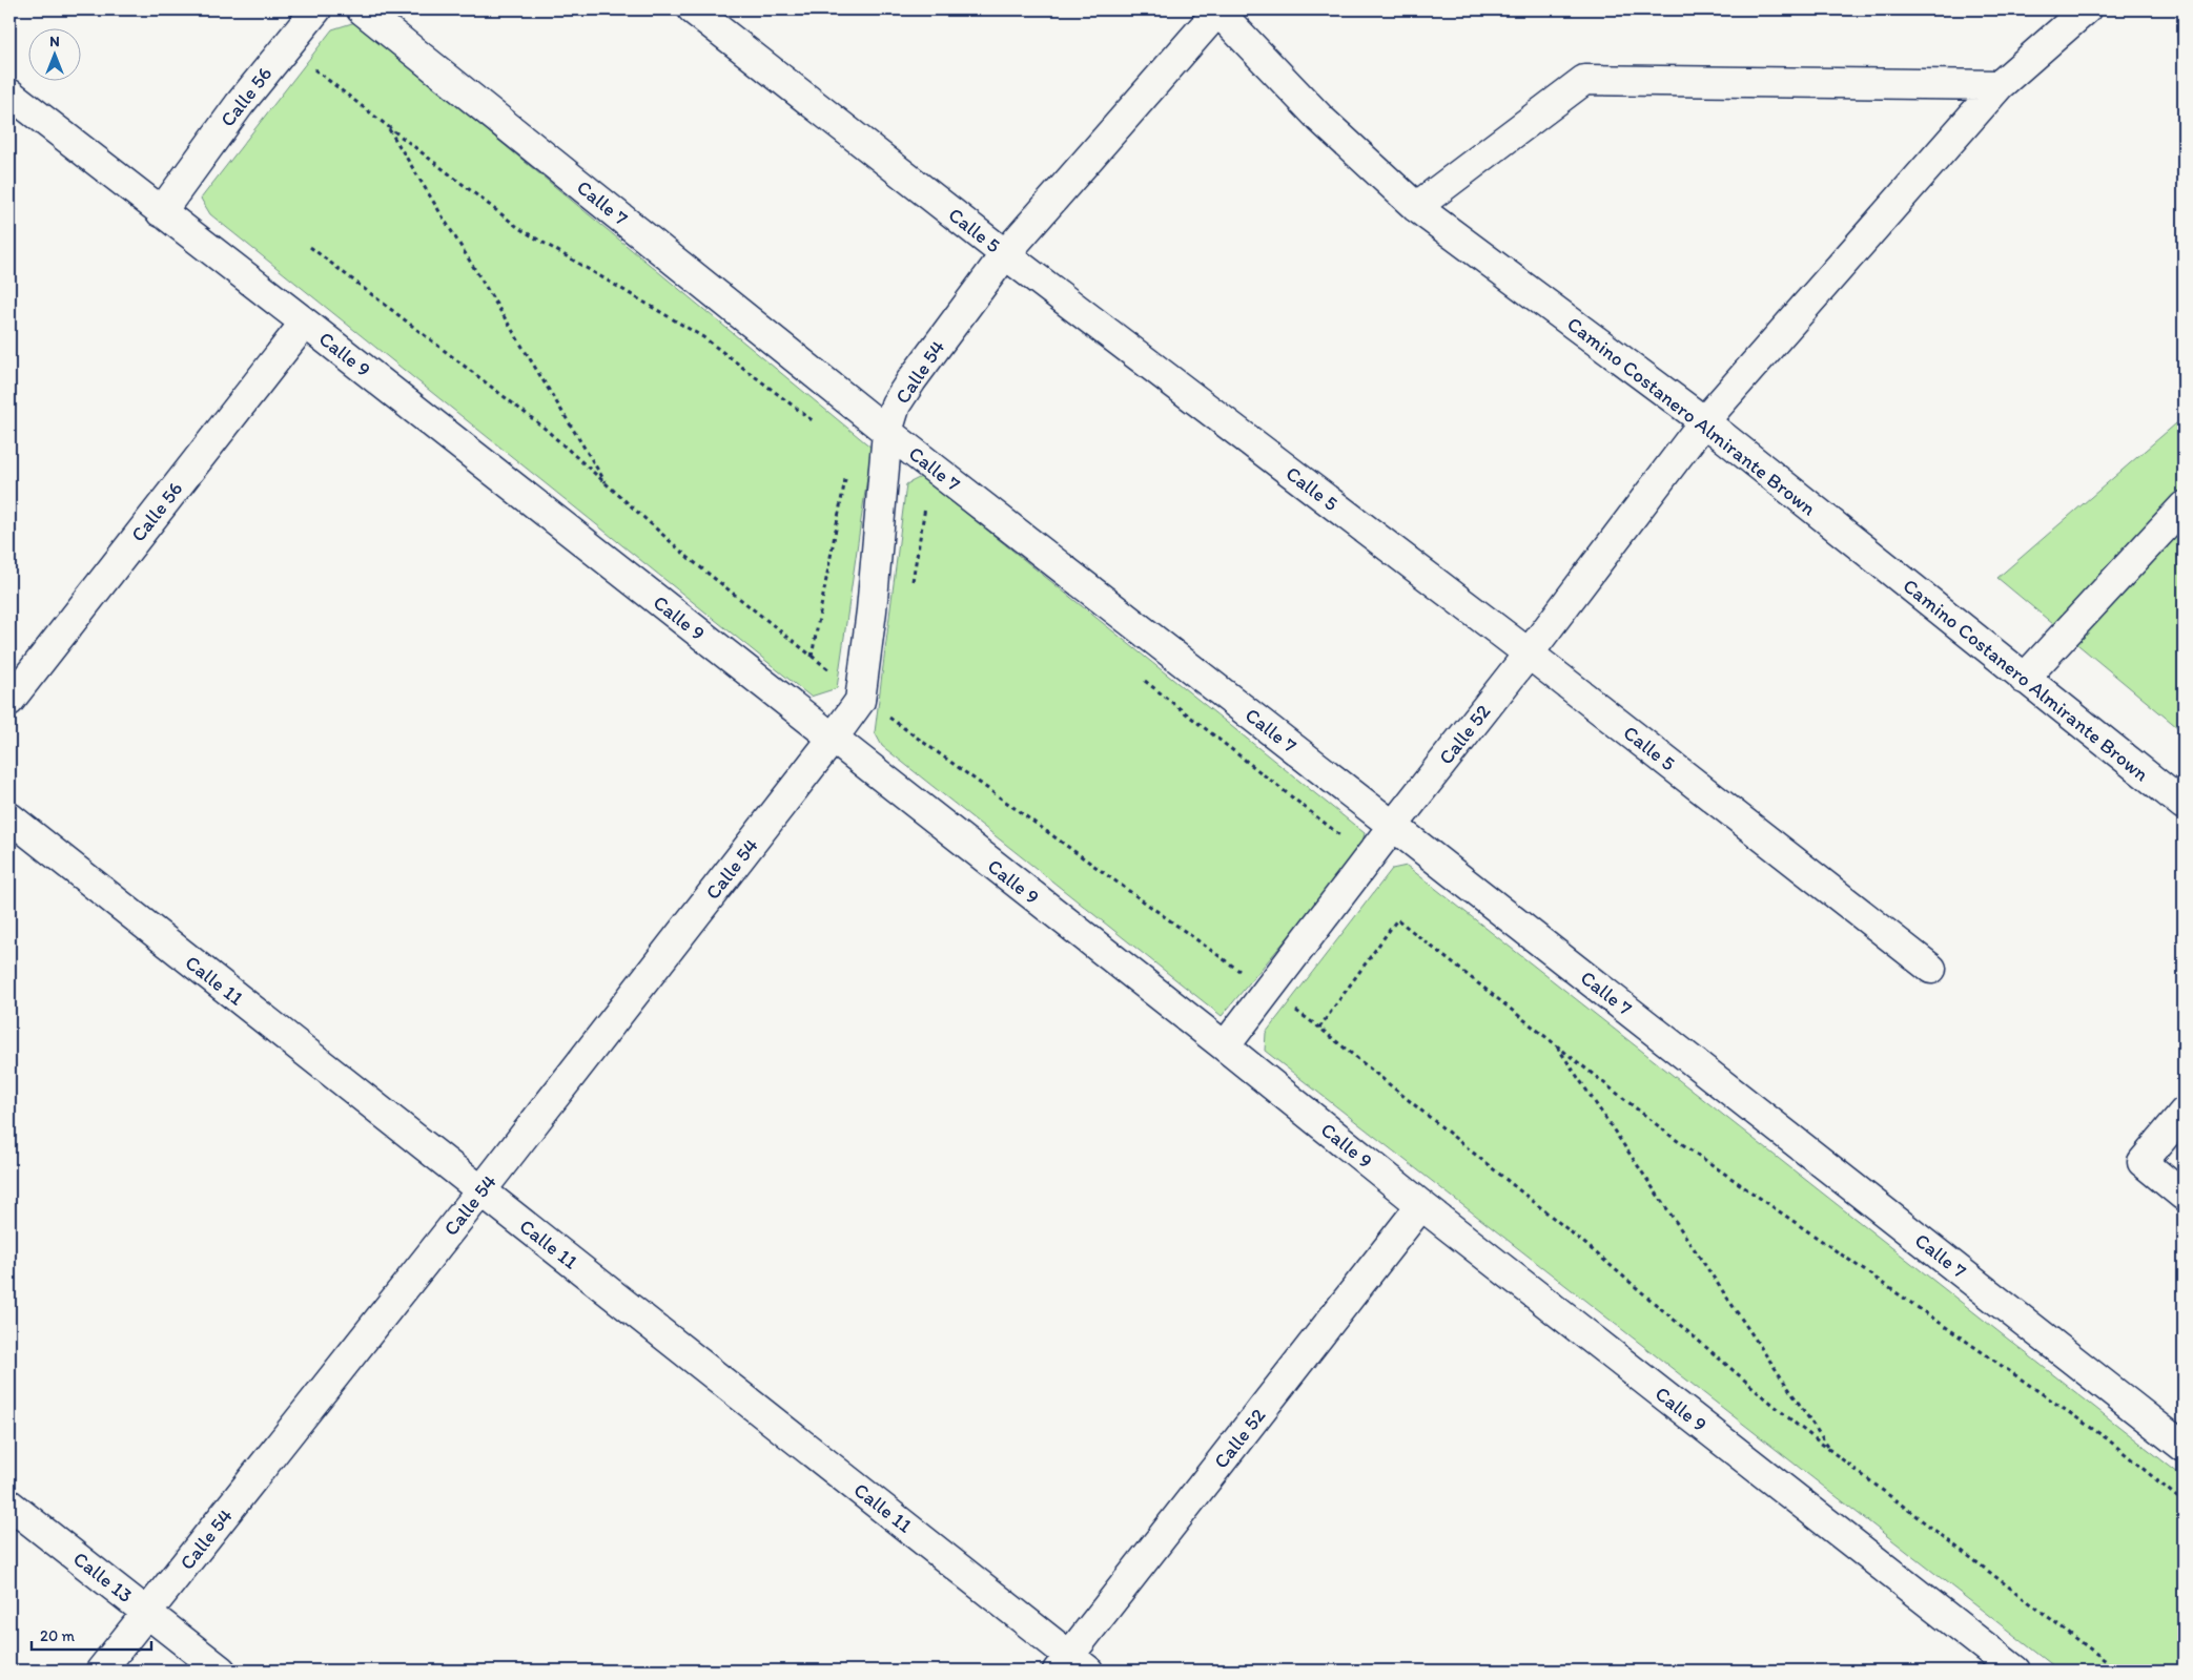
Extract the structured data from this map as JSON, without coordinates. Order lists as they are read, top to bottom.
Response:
{
  "streets": {
    "street": [
      "Calle 56",
      "Calle 7",
      "Calle 5",
      "Calle 9",
      "Calle 54",
      "Camino Costanero Almirante Brown",
      "Calle 52",
      "Calle 11",
      "Calle 13"
    ]
  },
  "crossings": [
    ["Calle 56", "Calle 9"],
    ["Calle 7", "Calle 54"],
    ["Calle 7", "Calle 52"],
    ["Calle 5", "Calle 54"],
    ["Calle 5", "Calle 52"],
    ["Calle 9", "Calle 54"],
    ["Calle 9", "Calle 52"],
    ["Calle 54", "Camino Costanero Almirante Brown"],
    ["Calle 54", "Calle 11"],
    ["Calle 54", "Calle 13"],
    ["Camino Costanero Almirante Brown", "Calle 52"],
    ["Calle 52", "Calle 11"]
  ],
  "scale_bar": "20 m",
  "north": "top"
}
